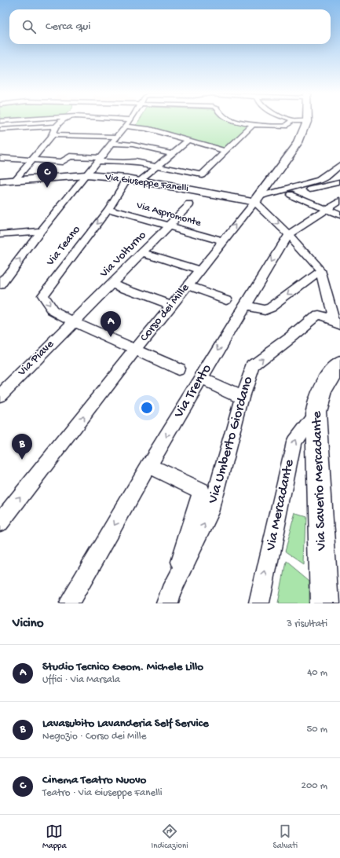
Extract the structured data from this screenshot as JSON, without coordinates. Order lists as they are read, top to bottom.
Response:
{
  "streets": {
    "street": [
      "Via Giuseppe Fanelli",
      "Via Aspromonte",
      "Via Teano",
      "Via Volturno",
      "Corso dei Mille",
      "Via Piave",
      "Via Trento",
      "Via Umberto Giordano",
      "Via Saverio Mercadante",
      "Via Mercadante"
    ]
  },
  "crossings": [
    ["Via Giuseppe Fanelli", "Via Teano"],
    ["Via Giuseppe Fanelli", "Corso dei Mille"],
    ["Via Aspromonte", "Via Teano"],
    ["Via Aspromonte", "Via Volturno"],
    ["Via Aspromonte", "Corso dei Mille"],
    ["Via Teano", "Via Volturno"],
    ["Via Teano", "Via Piave"],
    ["Via Volturno", "Via Piave"],
    ["Via Saverio Mercadante", "Via Mercadante"]
  ],
  "one_way": [
    "Corso dei Mille",
    "Via Trento",
    "Via Umberto Giordano",
    "Via Mercadante"
  ],
  "page": {
    "search": "Cerca qui",
    "pins": ["C", "A", "B"],
    "heading": ["Vicino", "3 risultati"],
    "list": [
      {
        "mark": "A",
        "name": "Studio Tecnico Geom. Michele Lillo",
        "note": "Uffici · Via Marsala",
        "value": "40 m"
      },
      {
        "mark": "B",
        "name": "Lavasubito Lavanderia Self Service",
        "note": "Negozio · Corso dei Mille",
        "value": "50 m"
      },
      {
        "mark": "C",
        "name": "Cinema Teatro Nuovo",
        "note": "Teatro · Via Giuseppe Fanelli",
        "value": "200 m"
      }
    ],
    "nav": ["Mappa", "Indicazioni", "Salvati"]
  }
}
